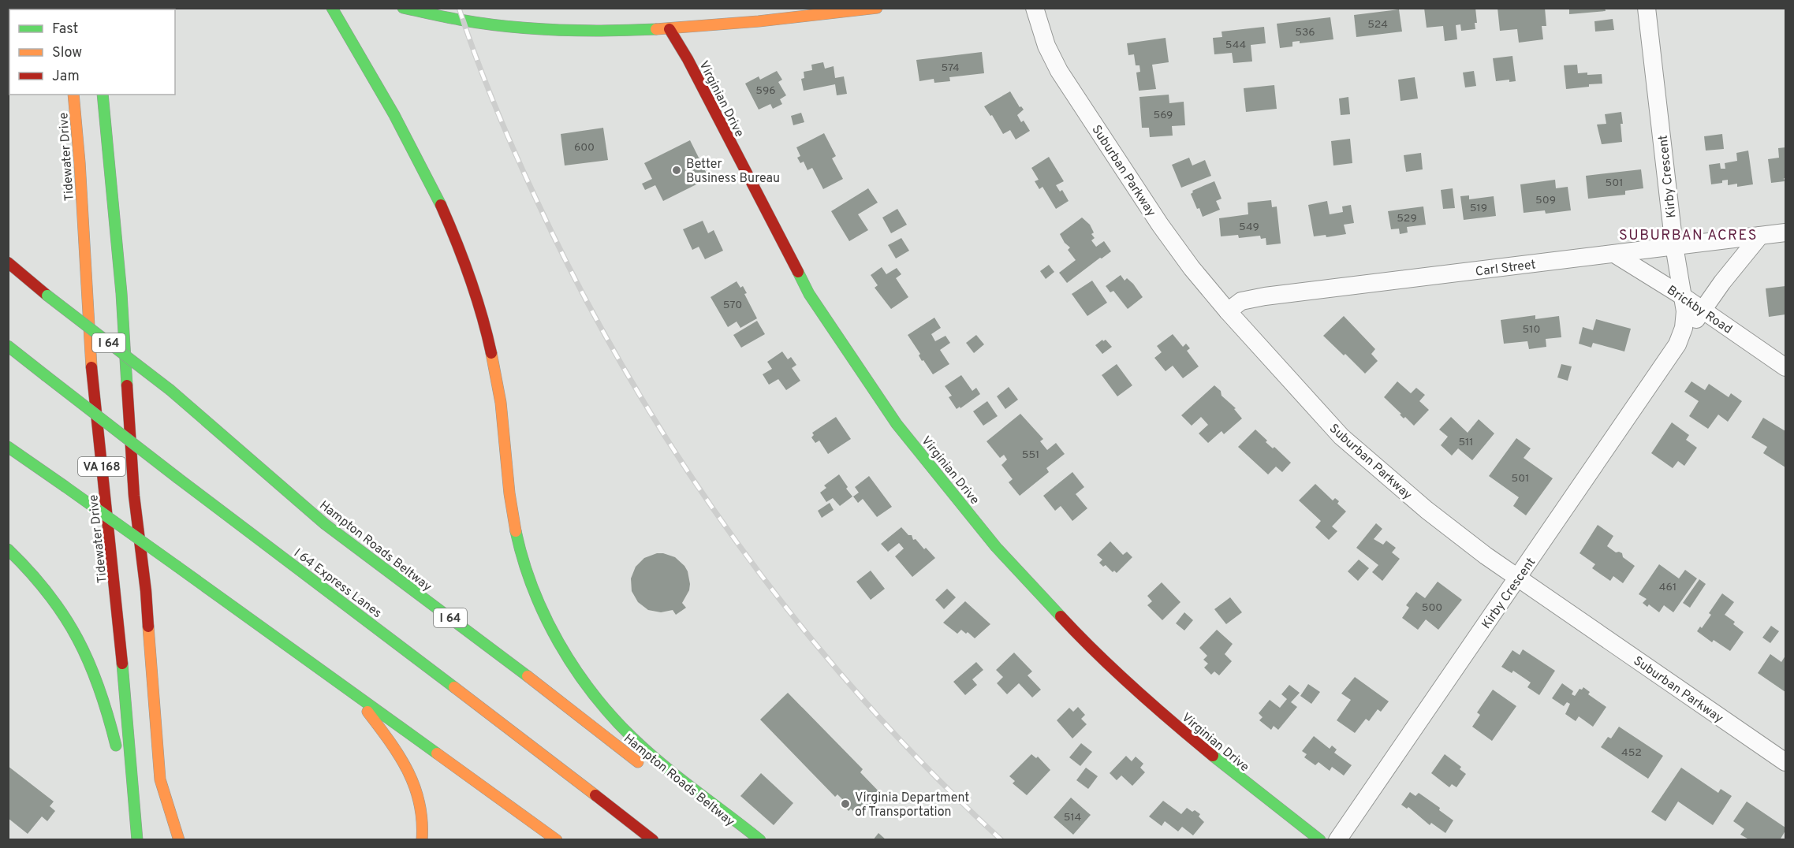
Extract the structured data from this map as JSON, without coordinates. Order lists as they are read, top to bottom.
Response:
{
  "streets": {
    "main road": [
      "Virginian Drive",
      "Tidewater Drive",
      "I 64",
      "VA 168",
      "Hampton Roads Beltway",
      "I 64 Express Lanes"
    ],
    "street": [
      "Suburban Parkway",
      "Kirby Crescent",
      "Carl Street",
      "Brickby Road"
    ]
  },
  "crossings": [
    ["Suburban Parkway", "Kirby Crescent"],
    ["Suburban Parkway", "Carl Street"],
    ["Kirby Crescent", "Carl Street"],
    ["Kirby Crescent", "Brickby Road"],
    ["Carl Street", "Brickby Road"]
  ],
  "districts": ["SUBURBAN ACRES"],
  "places": ["Better Business Bureau", "Virginia Department of Transportation"],
  "house_numbers": [
    "524",
    "536",
    "544",
    "574",
    "596",
    "569",
    "600",
    "501",
    "509",
    "519",
    "529",
    "549",
    "570",
    "510",
    "511",
    "551",
    "501",
    "461",
    "500",
    "452",
    "514"
  ],
  "legend": ["Fast", "Slow", "Jam"]
}
